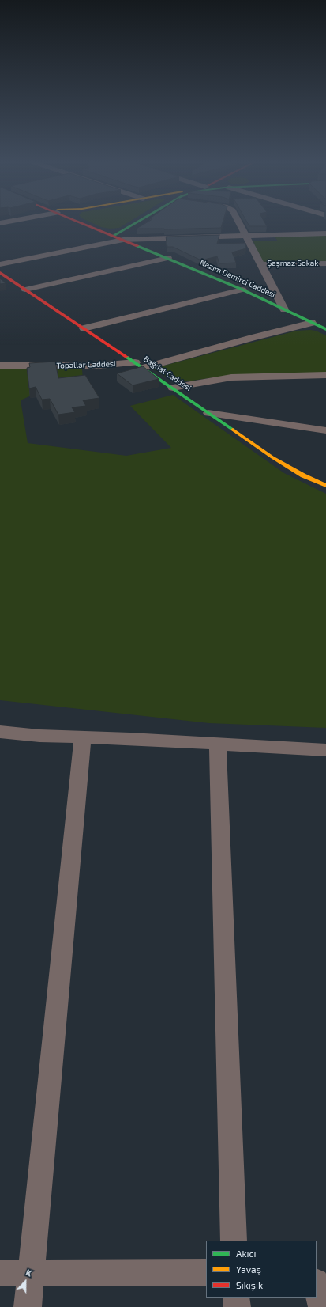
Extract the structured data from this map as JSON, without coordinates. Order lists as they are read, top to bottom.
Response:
{
  "streets": {
    "main road": ["Nazım Demirci Caddesi", "Bağdat Caddesi"],
    "street": ["Şaşmaz Sokak", "Topallar Caddesi"]
  },
  "crossings": [
    ["Topallar Caddesi", "Bağdat Caddesi"]
  ],
  "legend": ["Akıcı", "Yavaş", "Sıkışık"],
  "north": "top"
}
